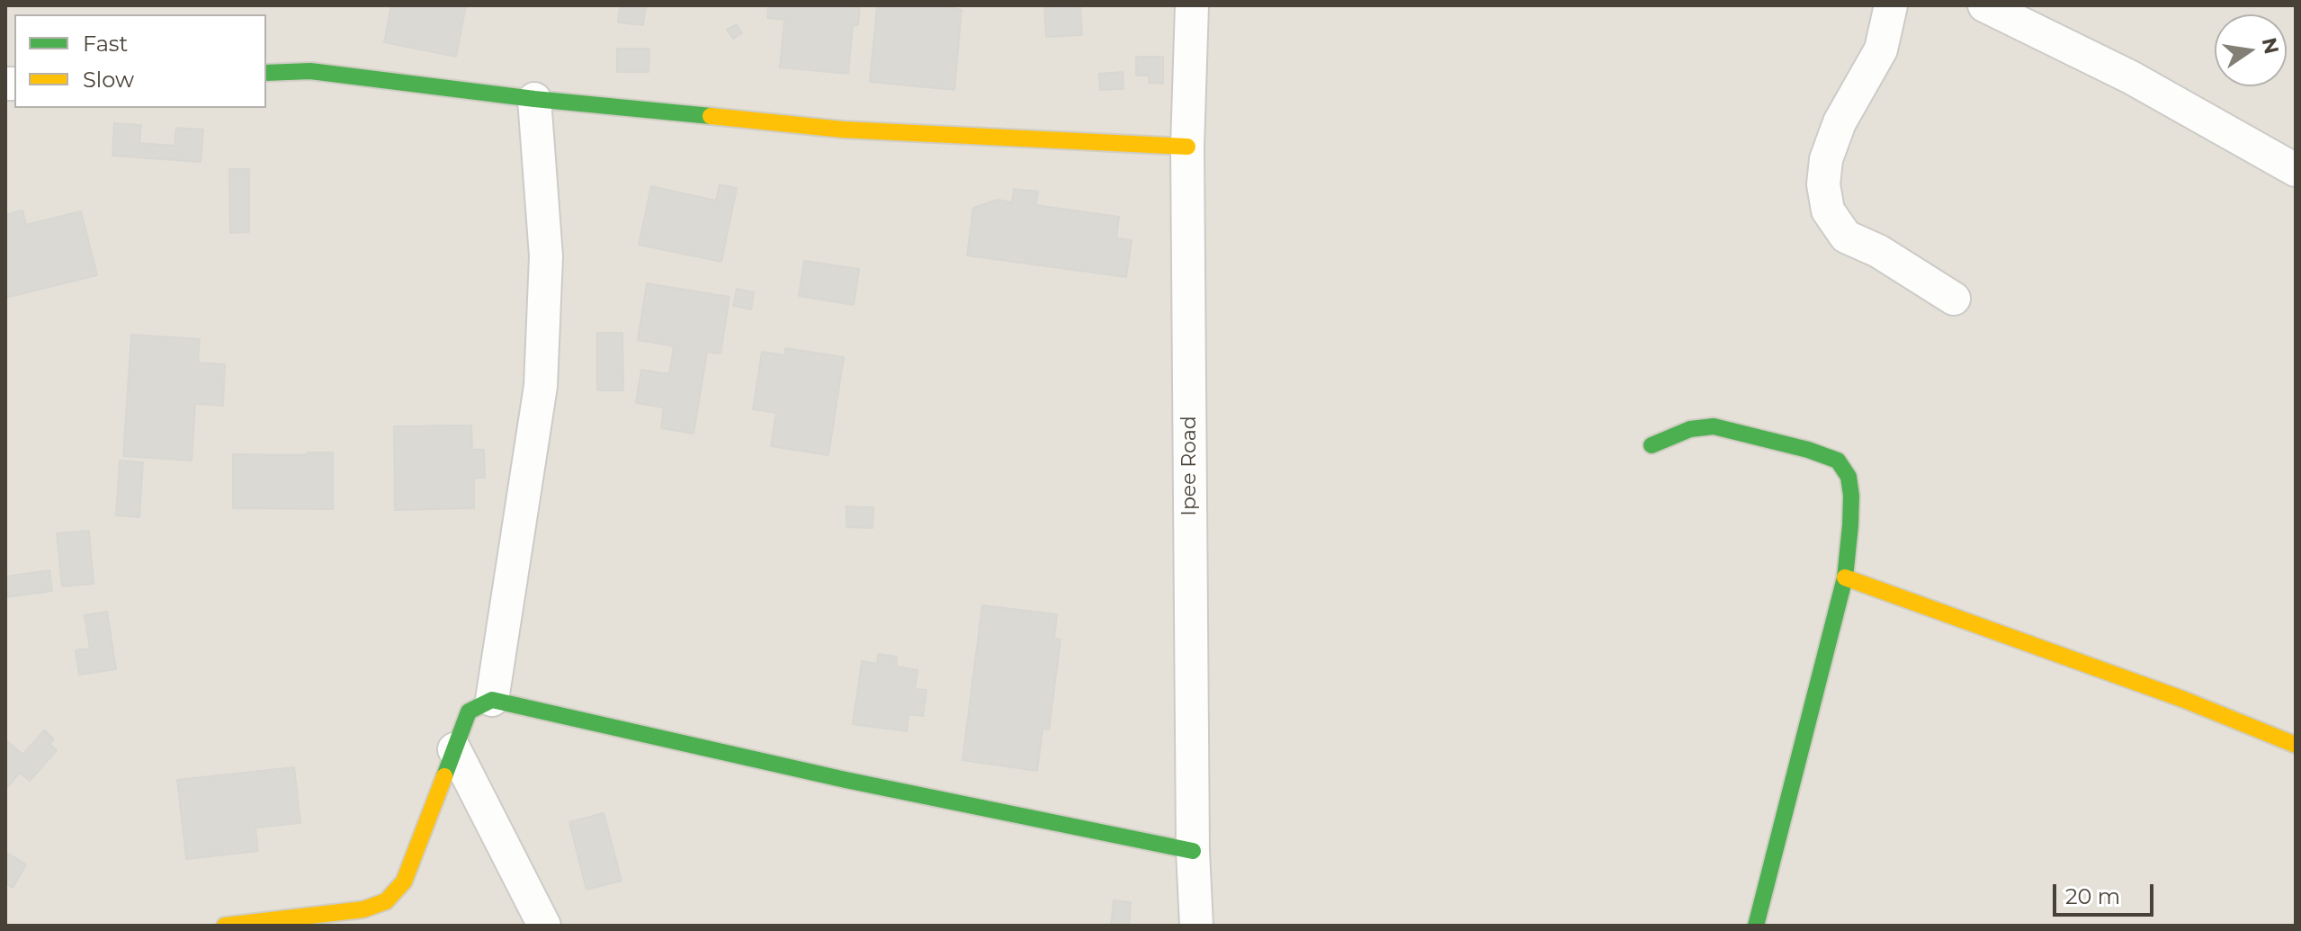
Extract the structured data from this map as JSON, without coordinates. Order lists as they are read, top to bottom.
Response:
{
  "streets": {
    "street": ["Ipee Road"]
  },
  "legend": ["Fast", "Slow"],
  "scale_bar": "20 m",
  "north": "right"
}
